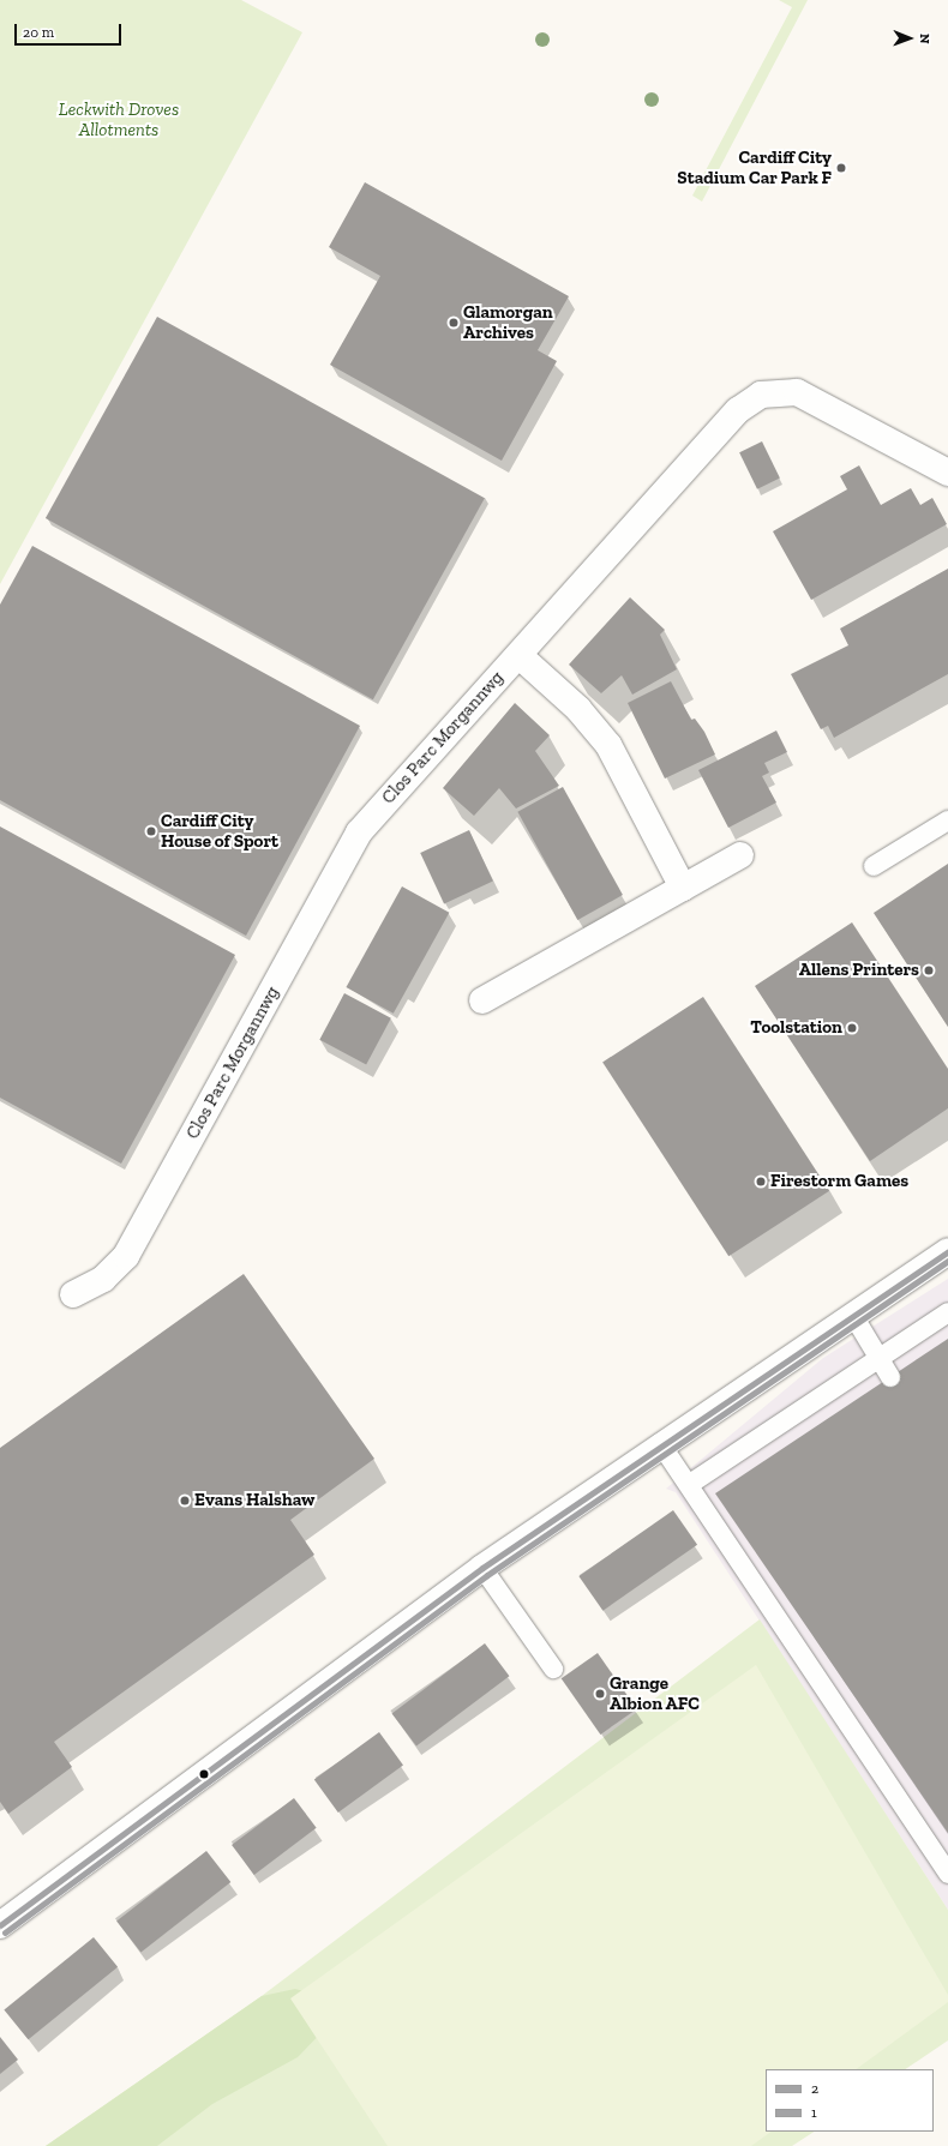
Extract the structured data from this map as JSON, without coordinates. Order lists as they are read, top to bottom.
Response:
{
  "streets": {
    "street": ["Clos Parc Morgannwg"]
  },
  "parks": ["Leckwith Droves Allotments"],
  "places": [
    "Cardiff City Stadium Car Park F",
    "Glamorgan Archives",
    "Cardiff City House of Sport",
    "Allens Printers",
    "Toolstation",
    "Firestorm Games",
    "Evans Halshaw",
    "Grange Albion AFC"
  ],
  "lines": ["transit line 2", "transit line 1"],
  "legend": ["2", "1"],
  "scale_bar": "20 m",
  "north": "right"
}
